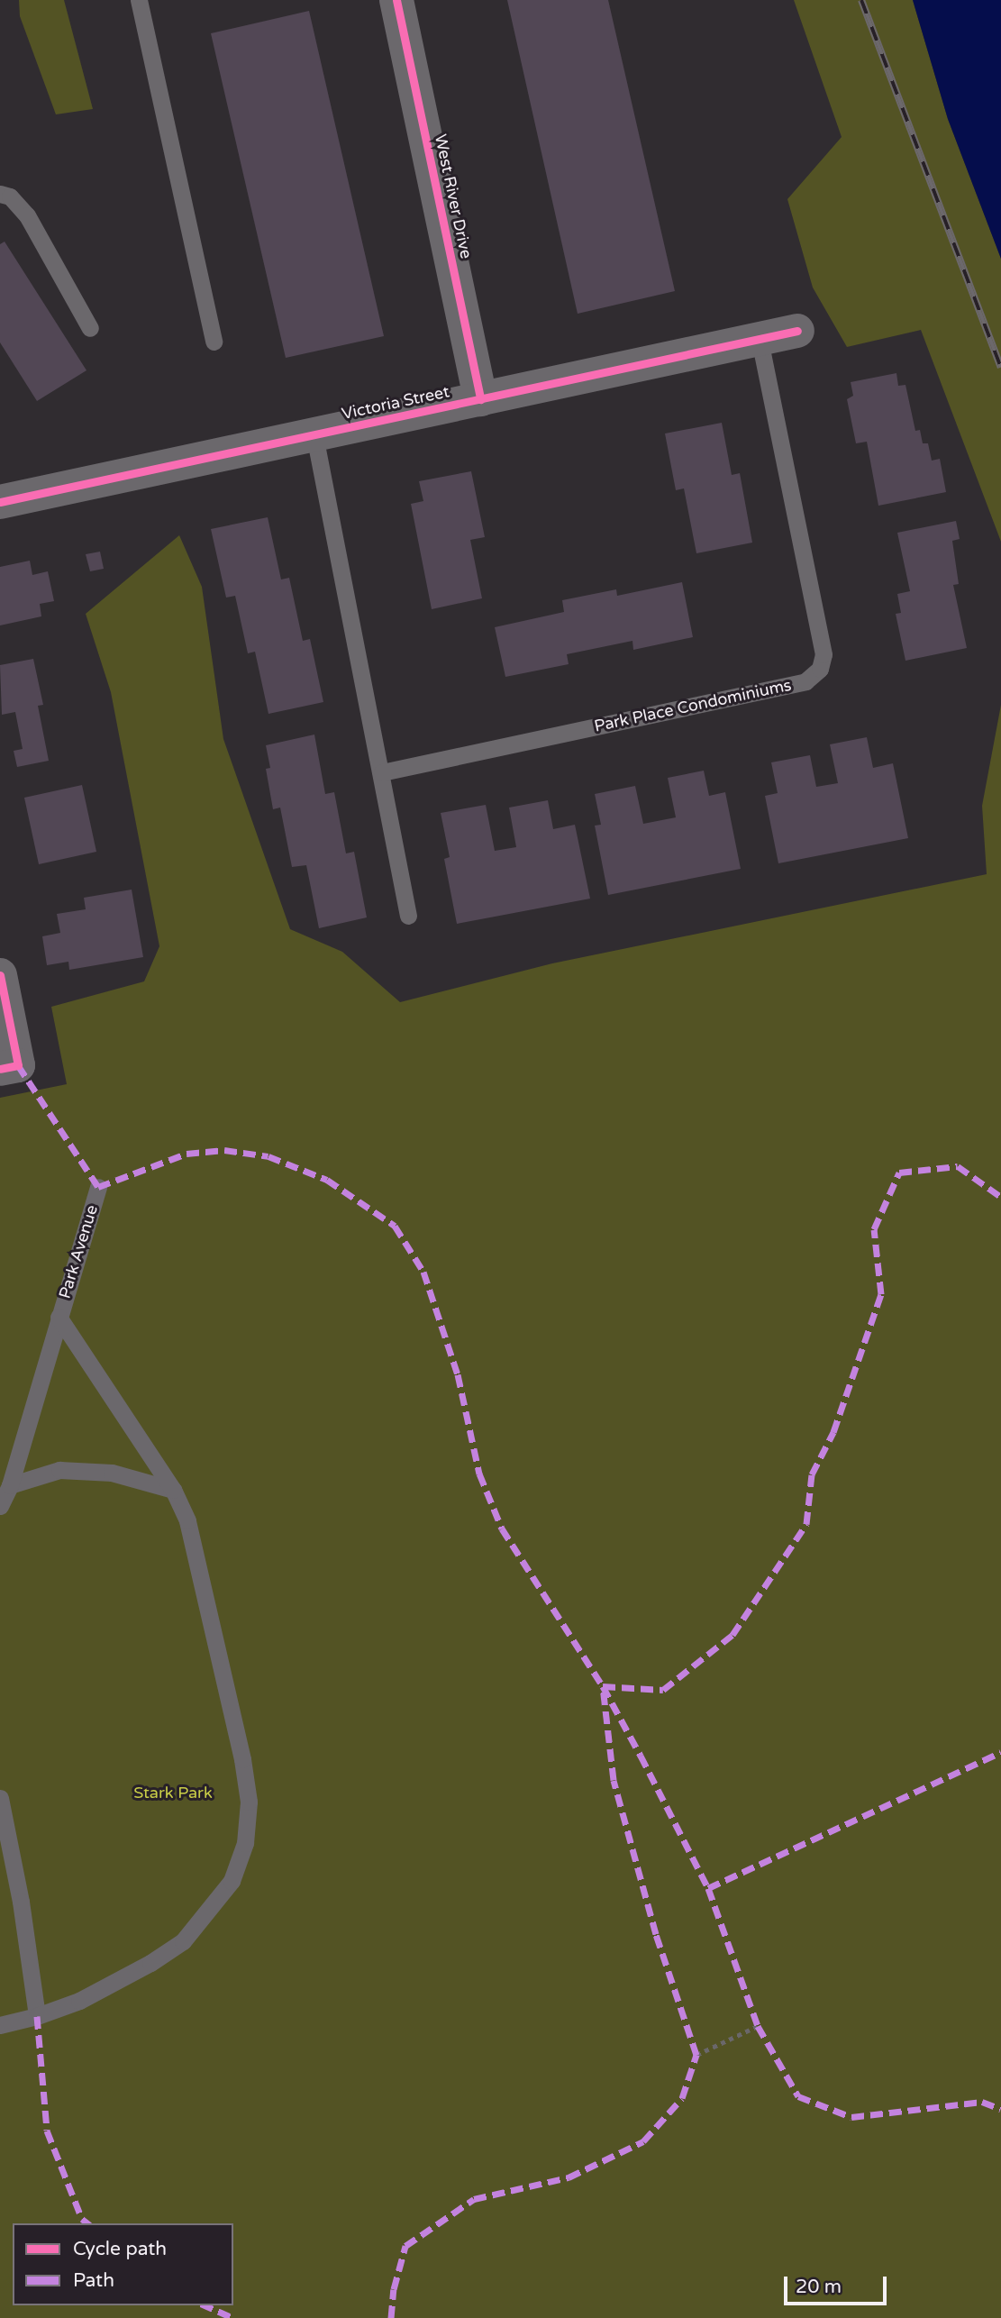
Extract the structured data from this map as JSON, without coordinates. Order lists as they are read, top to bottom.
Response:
{
  "streets": {
    "street": ["West River Drive", "Victoria Street"],
    "lane": ["Park Place Condominiums", "Park Avenue"]
  },
  "crossings": [
    ["West River Drive", "Victoria Street"],
    ["Victoria Street", "Park Place Condominiums"]
  ],
  "parks": ["Stark Park"],
  "legend": ["Cycle path", "Path"],
  "scale_bar": "20 m"
}
